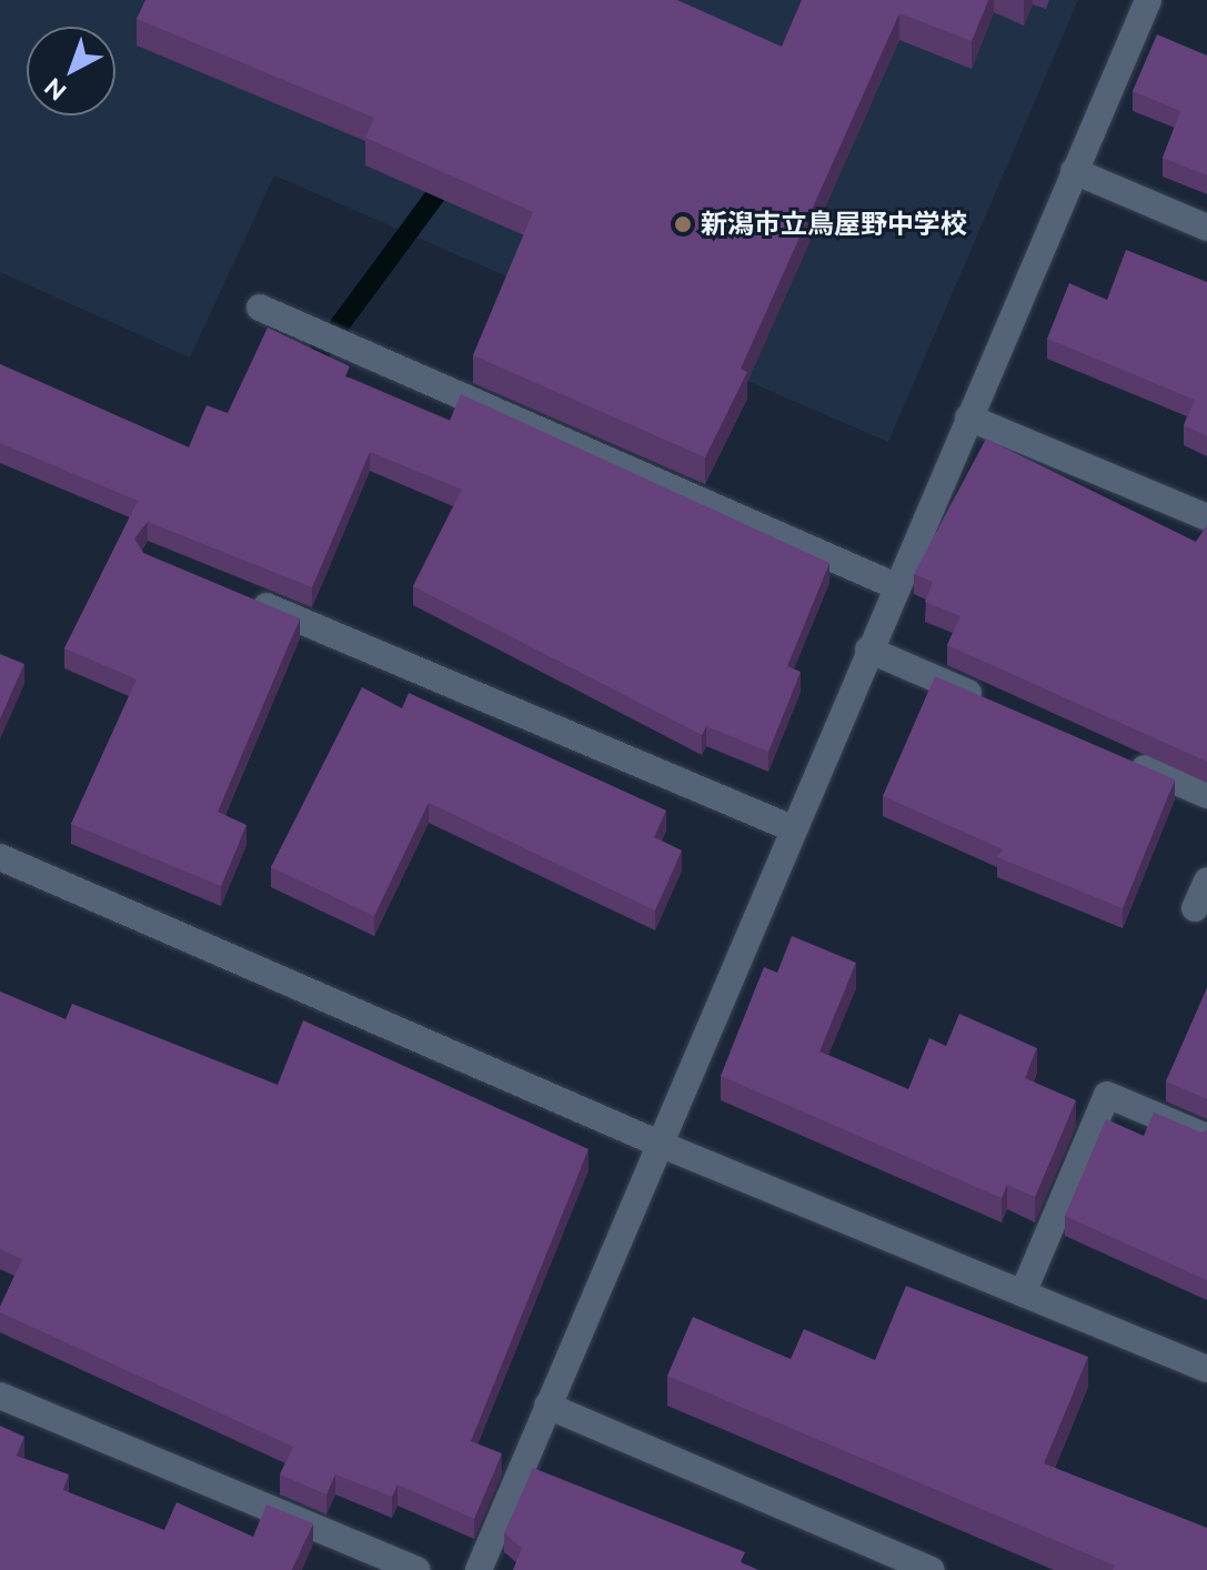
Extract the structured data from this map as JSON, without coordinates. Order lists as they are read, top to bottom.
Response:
{
  "places": ["新潟市立鳥屋野中学校"],
  "north": "bottom left"
}
